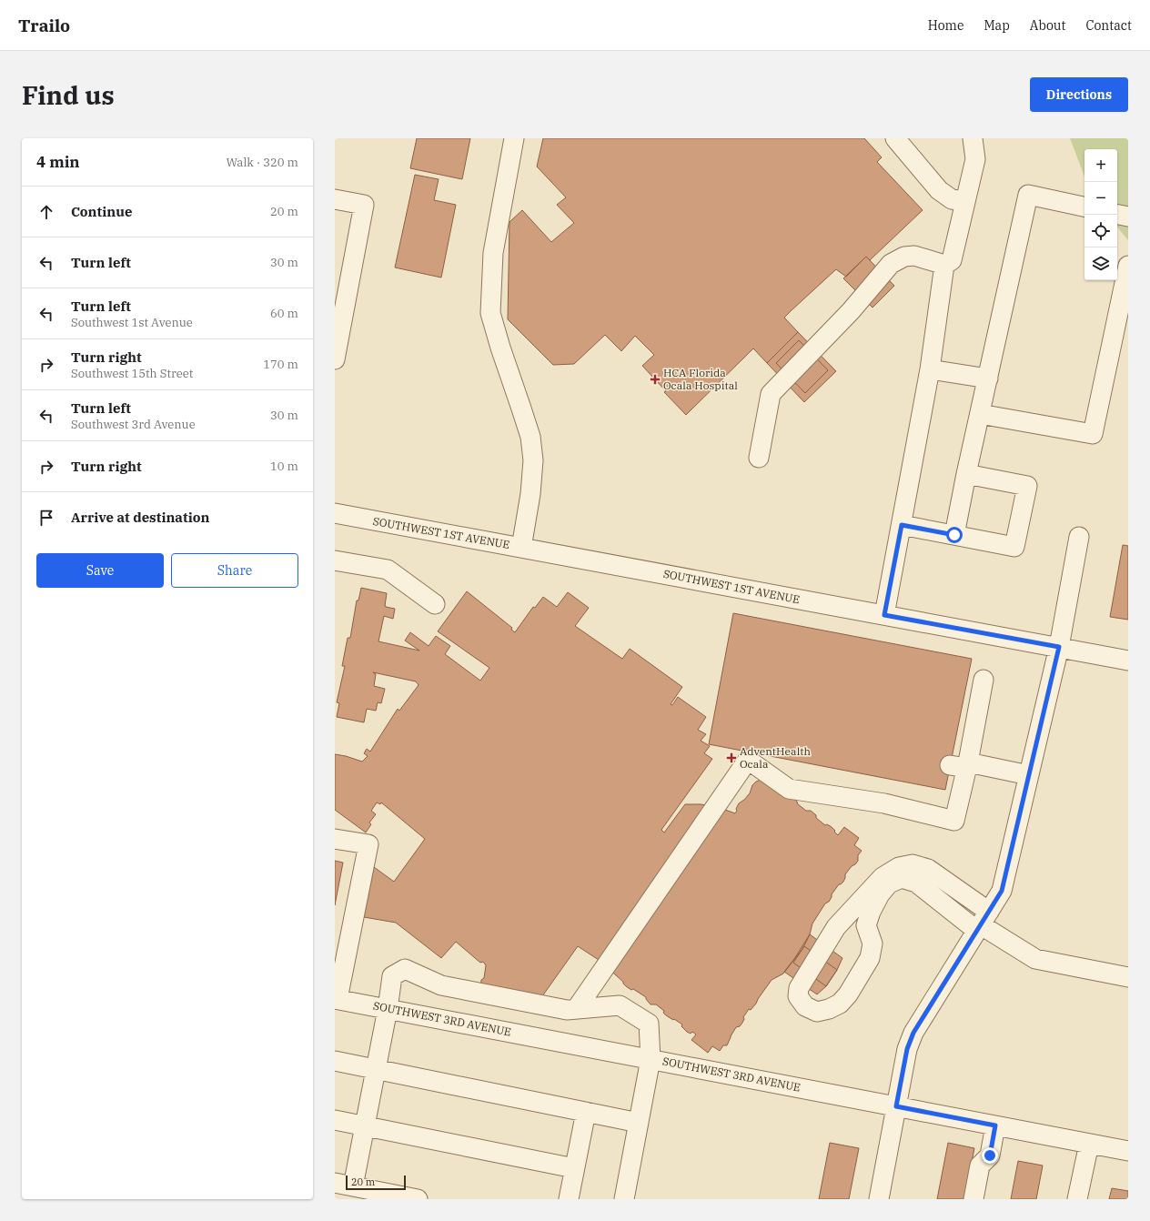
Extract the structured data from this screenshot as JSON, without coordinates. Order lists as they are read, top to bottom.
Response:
{
  "streets": {
    "street": ["SOUTHWEST 1ST AVENUE", "SOUTHWEST 3RD AVENUE"]
  },
  "places": {
    "health": ["HCA Florida Ocala Hospital", "AdventHealth Ocala"]
  },
  "scale_bar": "20 m",
  "page": {
    "header": "Trailo",
    "nav": [
      "Home",
      "Map",
      "About",
      "Contact"
    ],
    "buttons": [
      "Directions",
      ["Save", "Share"]
    ],
    "title": "Find us",
    "heading": ["4 min", "Walk · 320 m"],
    "map_buttons": ["+", "−"],
    "list": [
      ["Continue", "20 m"],
      ["Turn left", "30 m"],
      ["Turn left", "Southwest 1st Avenue", "60 m"],
      ["Turn right", "Southwest 15th Street", "170 m"],
      ["Turn left", "Southwest 3rd Avenue", "30 m"],
      ["Turn right", "10 m"],
      "Arrive at destination"
    ],
    "scale": "20 m"
  }
}
